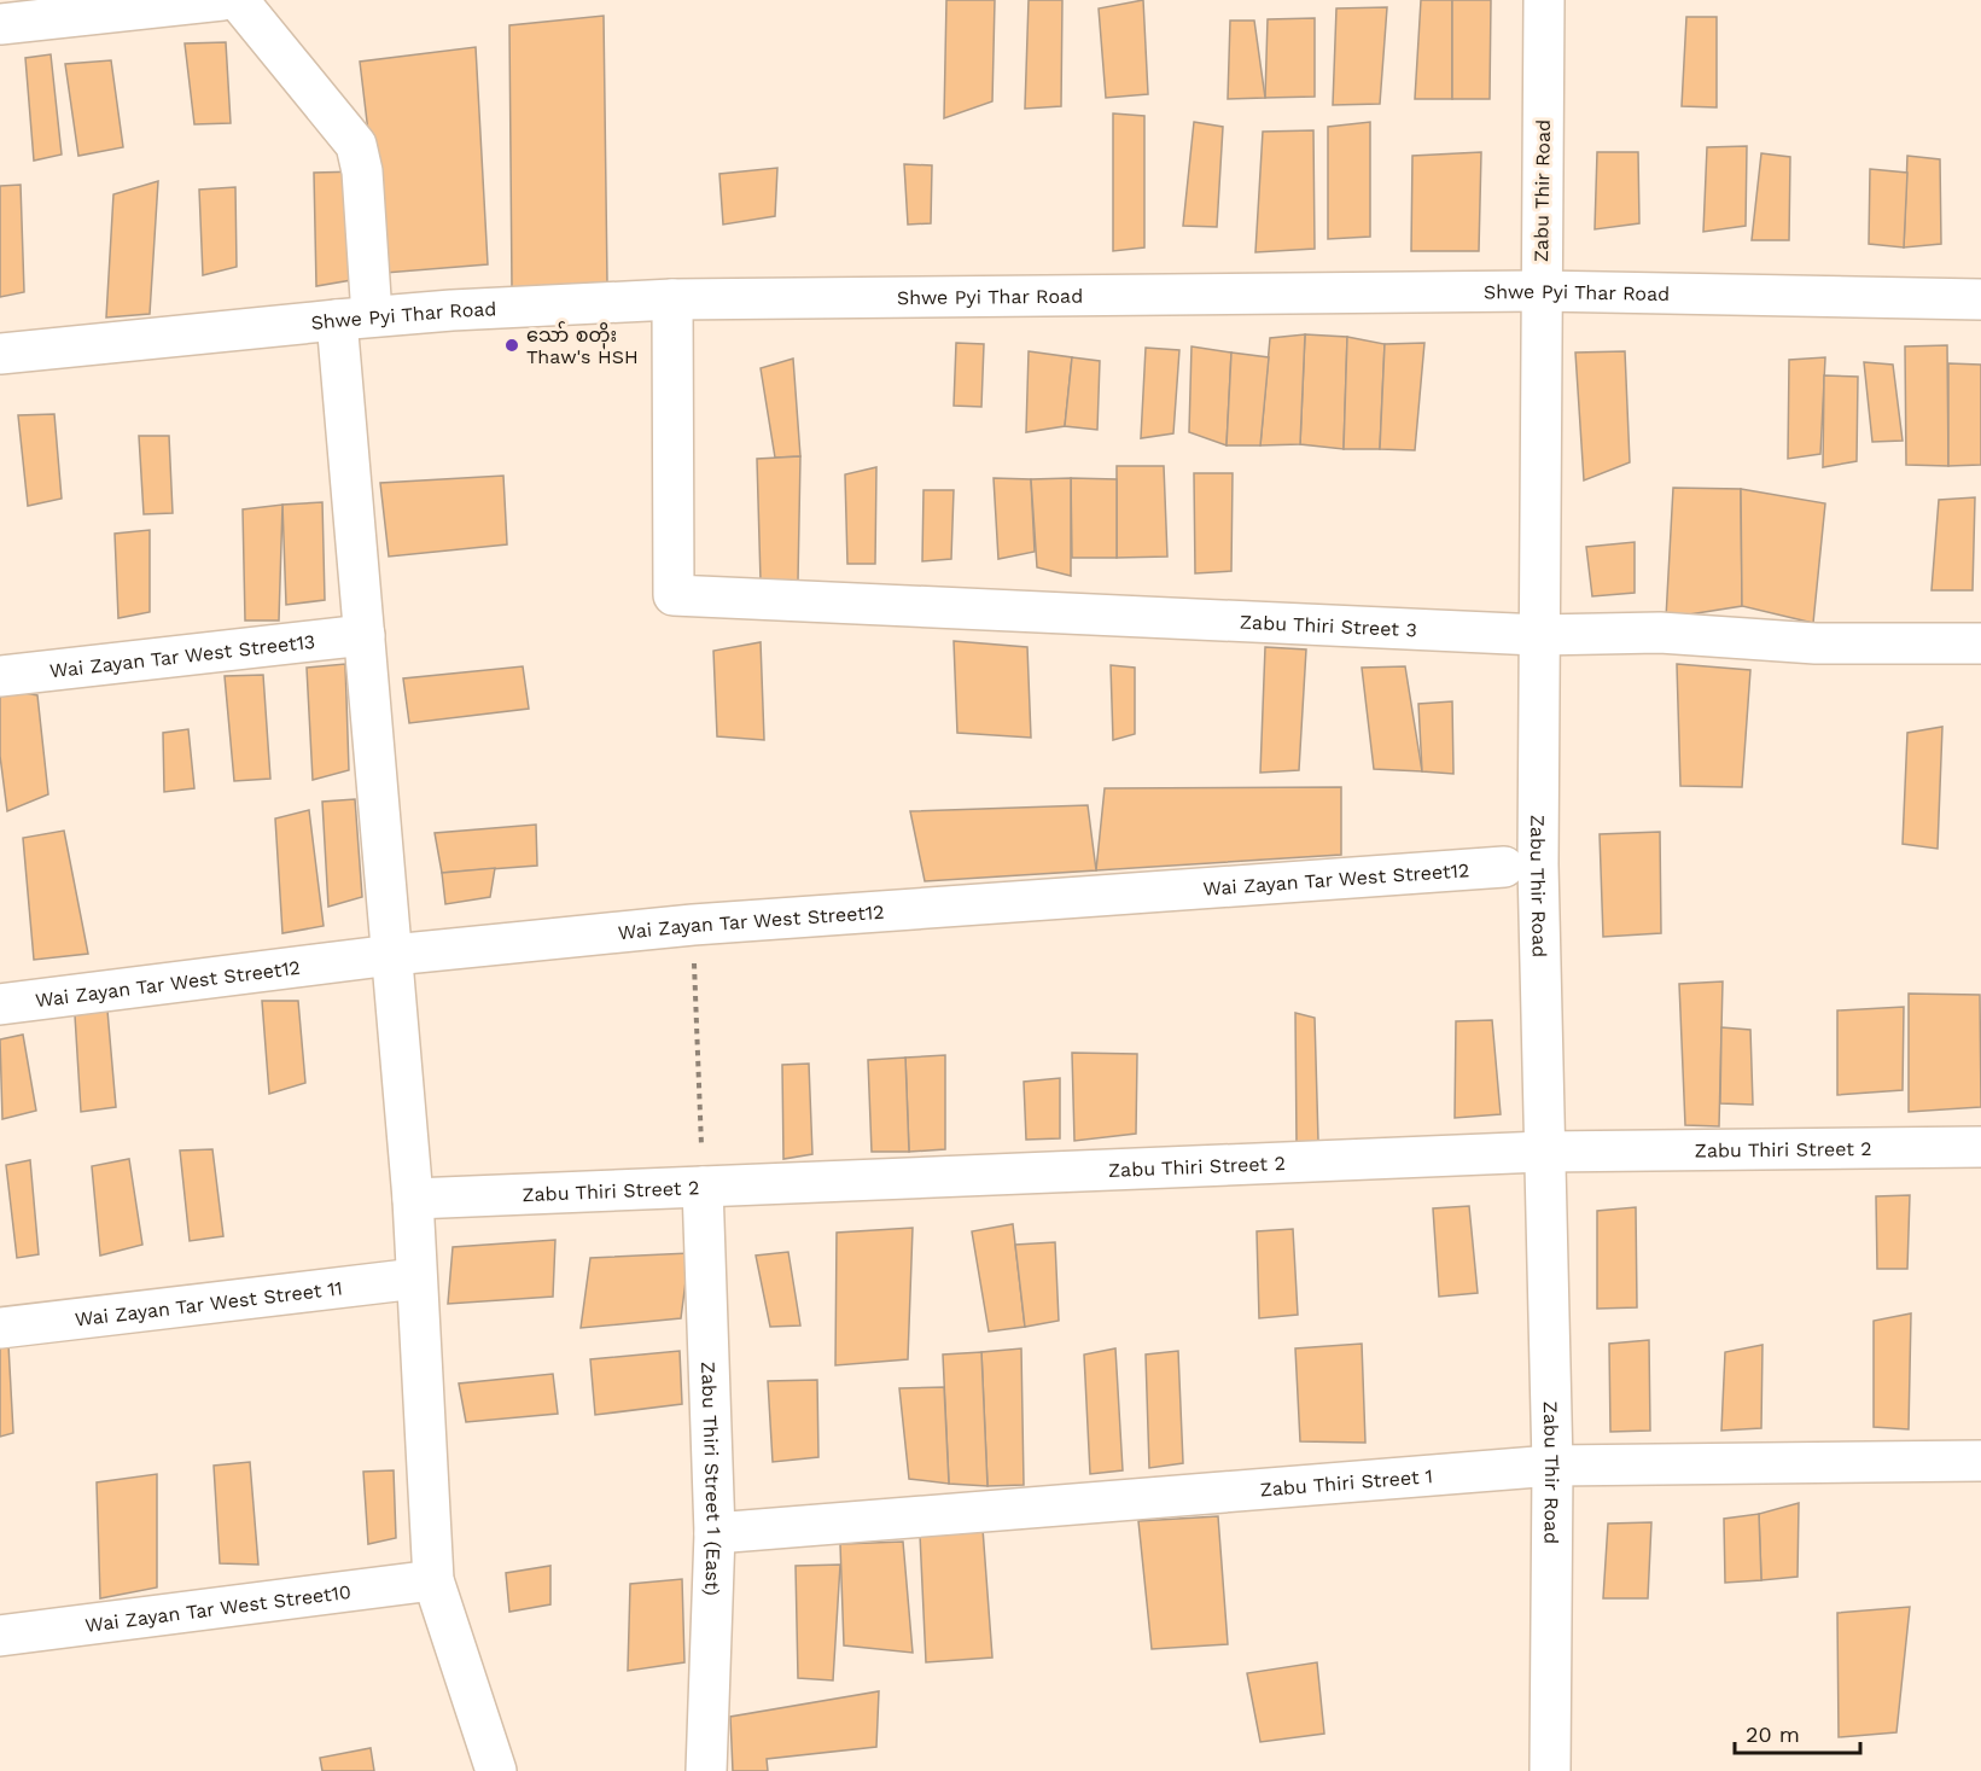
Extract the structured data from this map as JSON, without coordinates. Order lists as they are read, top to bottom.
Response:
{
  "streets": {
    "street": [
      "Zabu Thir Road",
      "Shwe Pyi Thar Road",
      "Zabu Thiri Street 3",
      "Wai Zayan Tar West Street13",
      "Wai Zayan Tar West Street12",
      "Zabu Thiri Street 2",
      "Wai Zayan Tar West Street 11",
      "Zabu Thiri Street 1 (East)",
      "Zabu Thiri Street 1",
      "Wai Zayan Tar West Street10"
    ]
  },
  "crossings": [
    ["Zabu Thir Road", "Shwe Pyi Thar Road"],
    ["Zabu Thir Road", "Zabu Thiri Street 3"],
    ["Zabu Thir Road", "Zabu Thiri Street 2"],
    ["Zabu Thir Road", "Zabu Thiri Street 1"],
    ["Shwe Pyi Thar Road", "Zabu Thiri Street 3"],
    ["Zabu Thiri Street 2", "Zabu Thiri Street 1 (East)"],
    ["Zabu Thiri Street 1 (East)", "Zabu Thiri Street 1"]
  ],
  "places": ["သော် စတိုး Thaw's HSH"],
  "scale_bar": "20 m"
}
